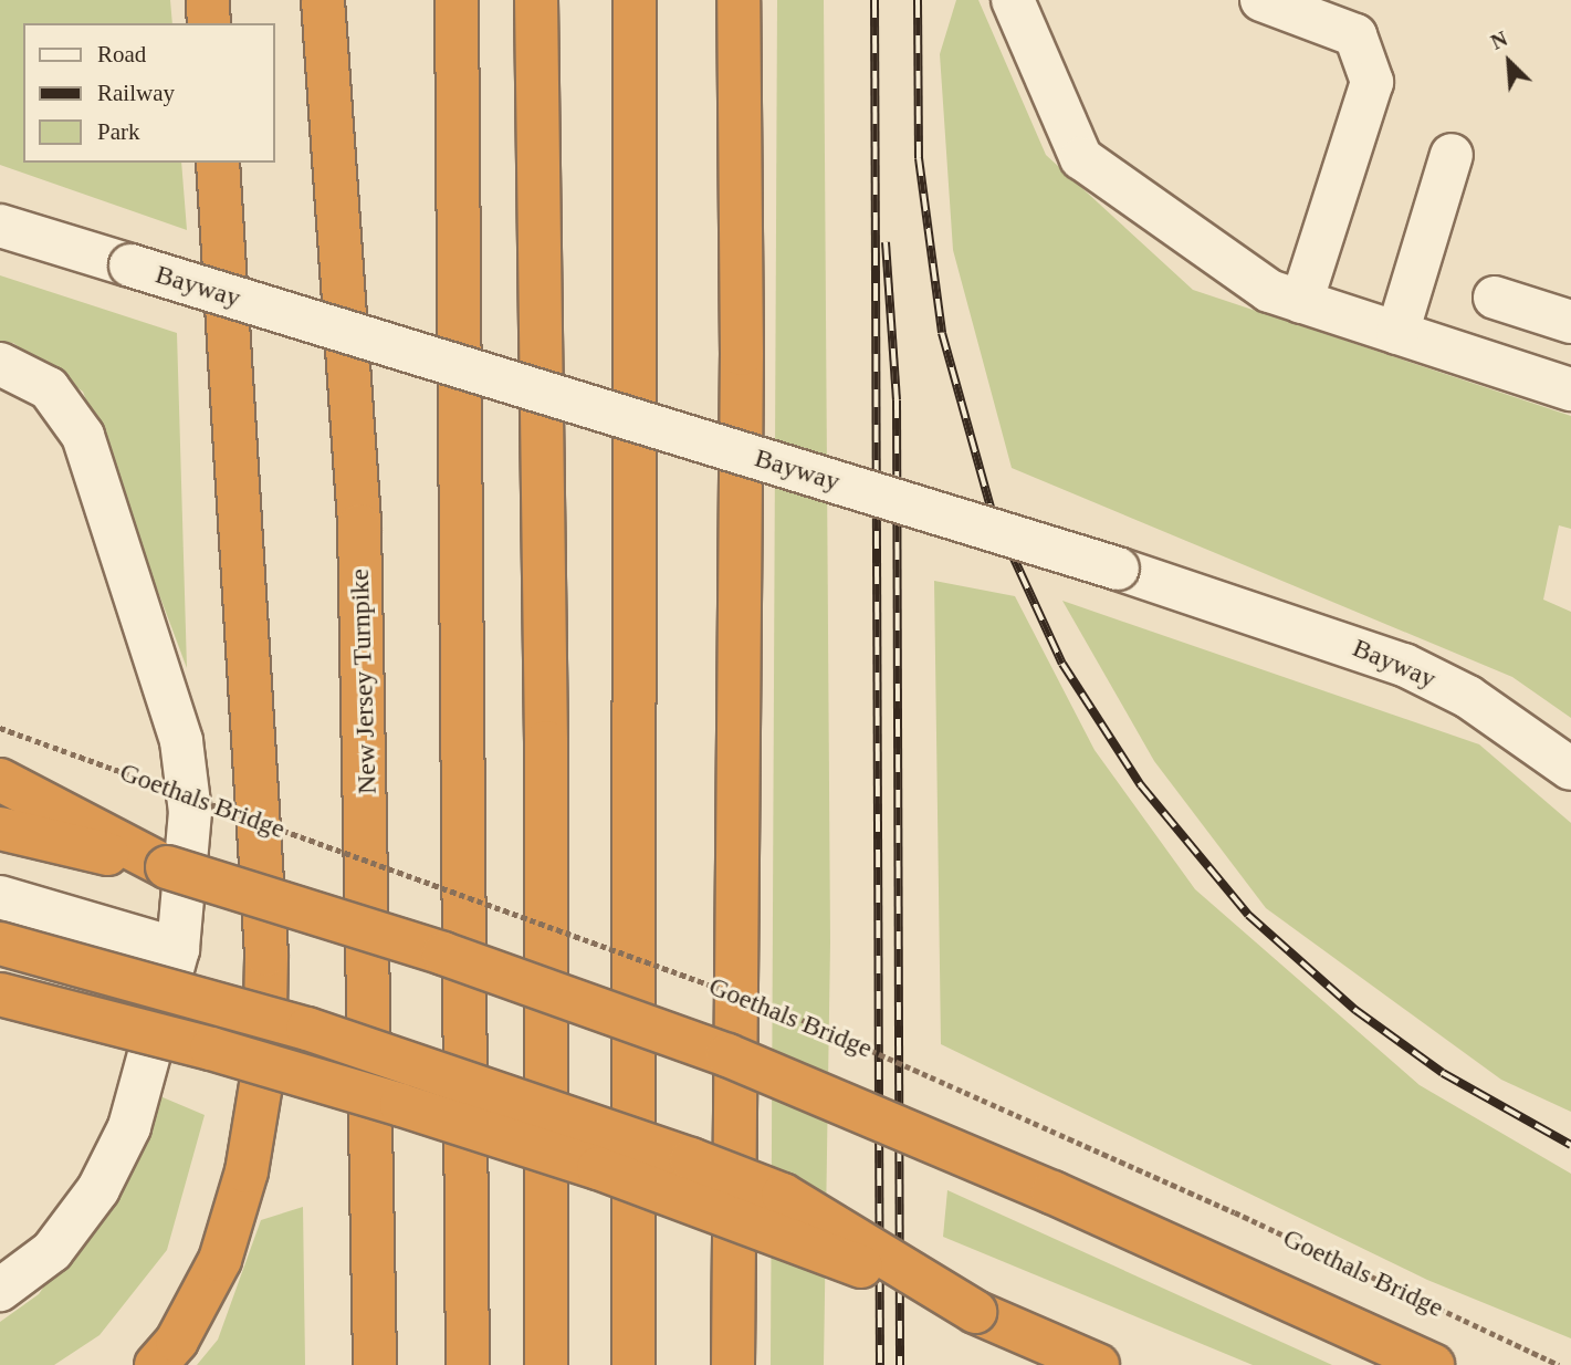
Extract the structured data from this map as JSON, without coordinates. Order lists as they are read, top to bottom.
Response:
{
  "streets": {
    "highway": ["New Jersey Turnpike", "Goethals Bridge"],
    "street": ["Bayway"]
  },
  "legend": ["Road", "Railway", "Park"],
  "north": "top left"
}
